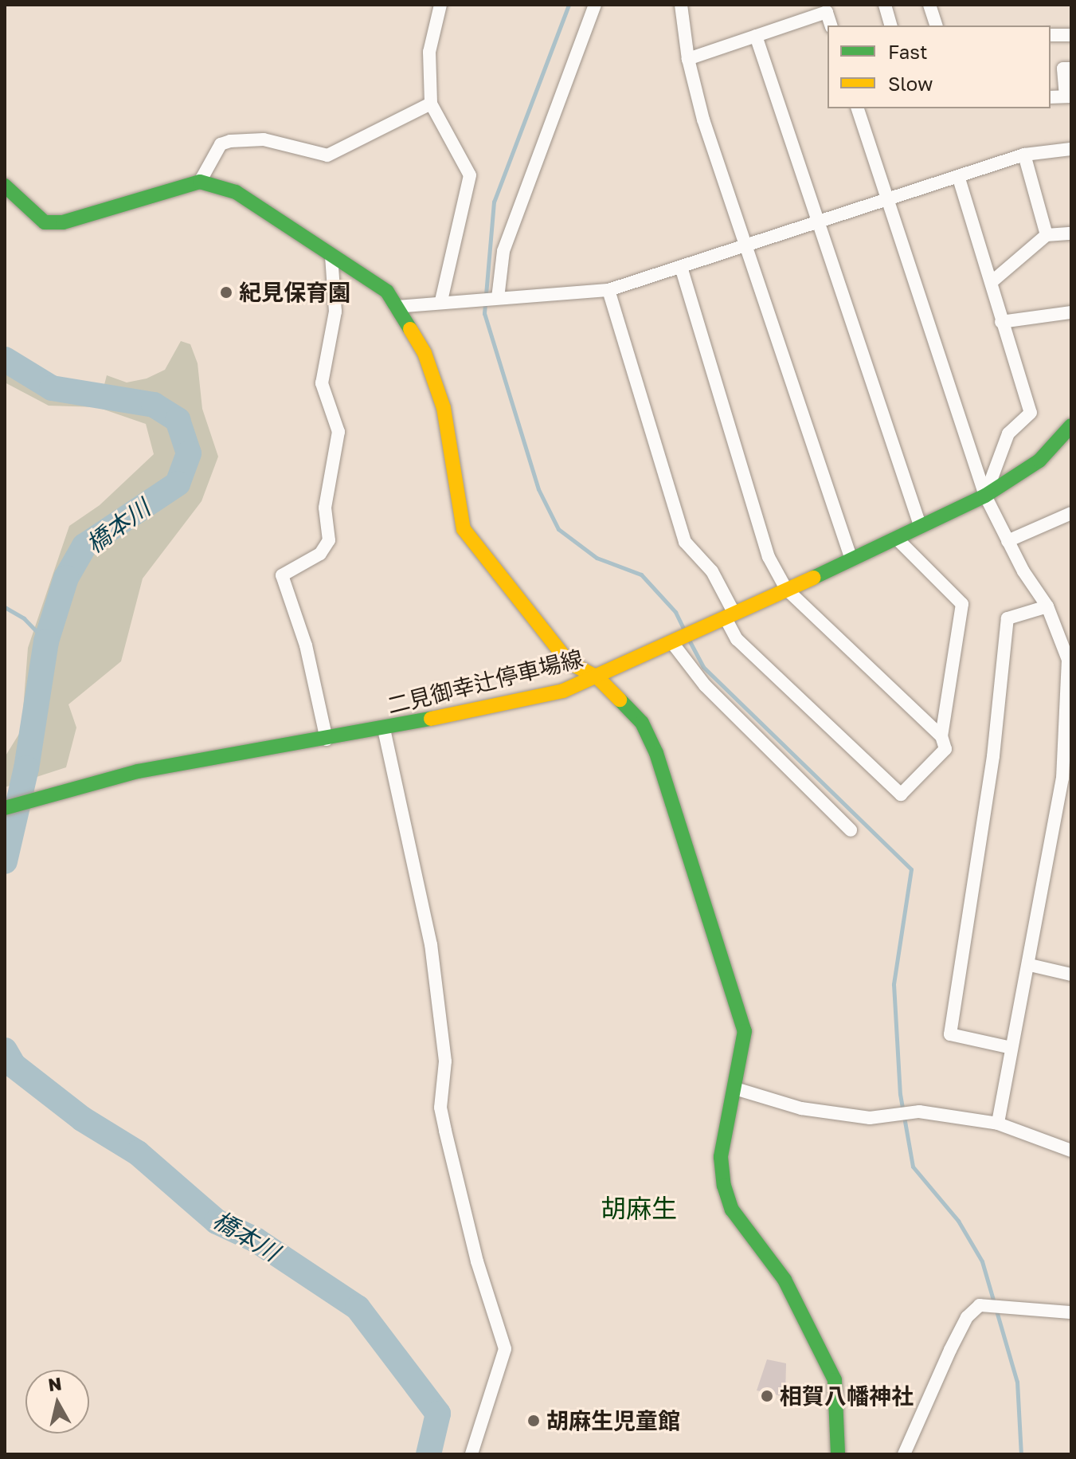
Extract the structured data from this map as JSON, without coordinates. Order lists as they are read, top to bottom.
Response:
{
  "streets": {
    "street": ["二見御幸辻停車場線"]
  },
  "districts": ["胡麻生"],
  "water": ["橋本川"],
  "places": ["紀見保育園", "相賀八幡神社", "胡麻生児童館"],
  "legend": ["Fast", "Slow"],
  "north": "top"
}
